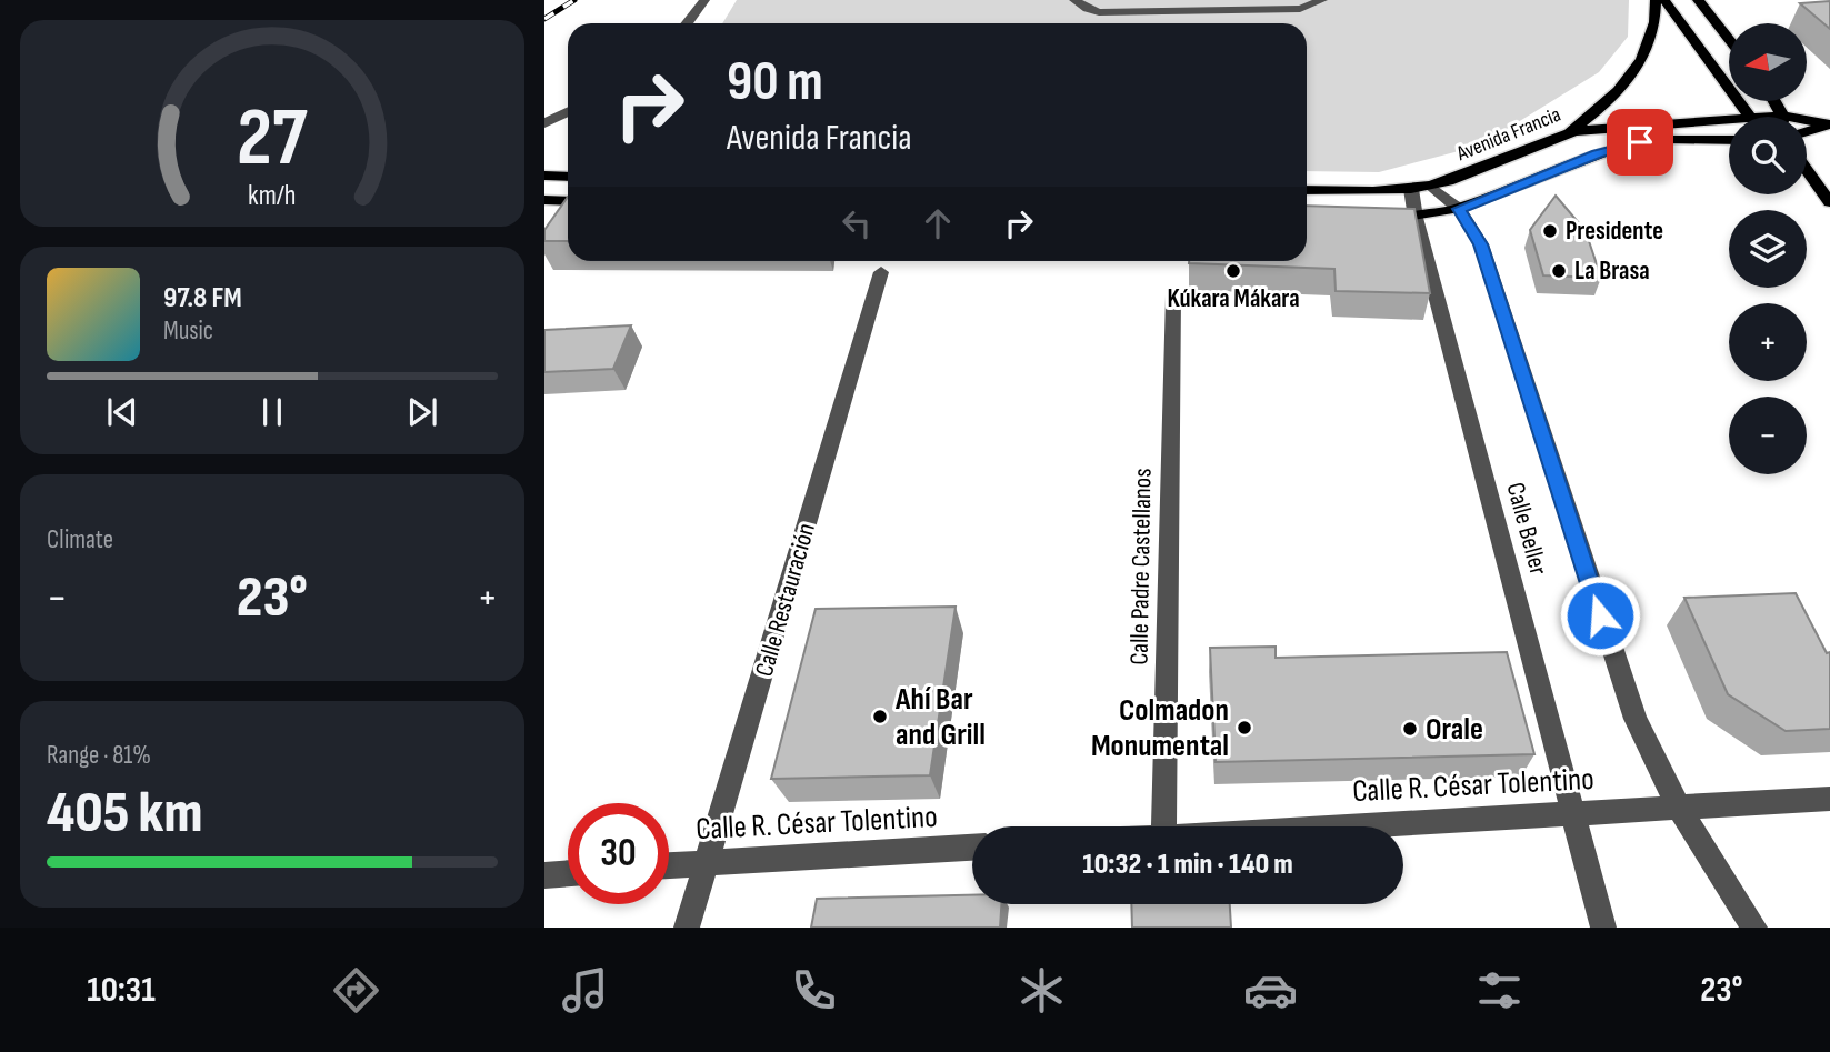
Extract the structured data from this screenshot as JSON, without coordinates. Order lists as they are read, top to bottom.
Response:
{
  "streets": {
    "main road": ["Avenida Francia"],
    "street": [
      "Calle Beller",
      "Calle Padre Castellanos",
      "Calle Restauración",
      "Calle R. César Tolentino"
    ]
  },
  "crossings": [
    ["Avenida Francia", "Calle Beller"],
    ["Calle Beller", "Calle R. César Tolentino"],
    ["Calle Restauración", "Calle R. César Tolentino"]
  ],
  "places": [
    "Presidente",
    "Kúkara Mákara",
    "La Brasa",
    "Ahí Bar and Grill",
    "Colmadon Monumental",
    "Orale"
  ],
  "north": "left",
  "page": {
    "map_buttons": ["+", "−"],
    "turn": ["90 m", "Avenida Francia"],
    "song": ["97.8 FM", "Music"],
    "tile": [
      "Climate",
      ["Range · 81%", "405 km"]
    ],
    "heat": ["−", "23°", "+"],
    "limit": "30",
    "trip": "10:32 · 1 min · 140 m",
    "tabs": ["10:31", "23°"],
    "gauge": ["27", "km/h"]
  }
}
